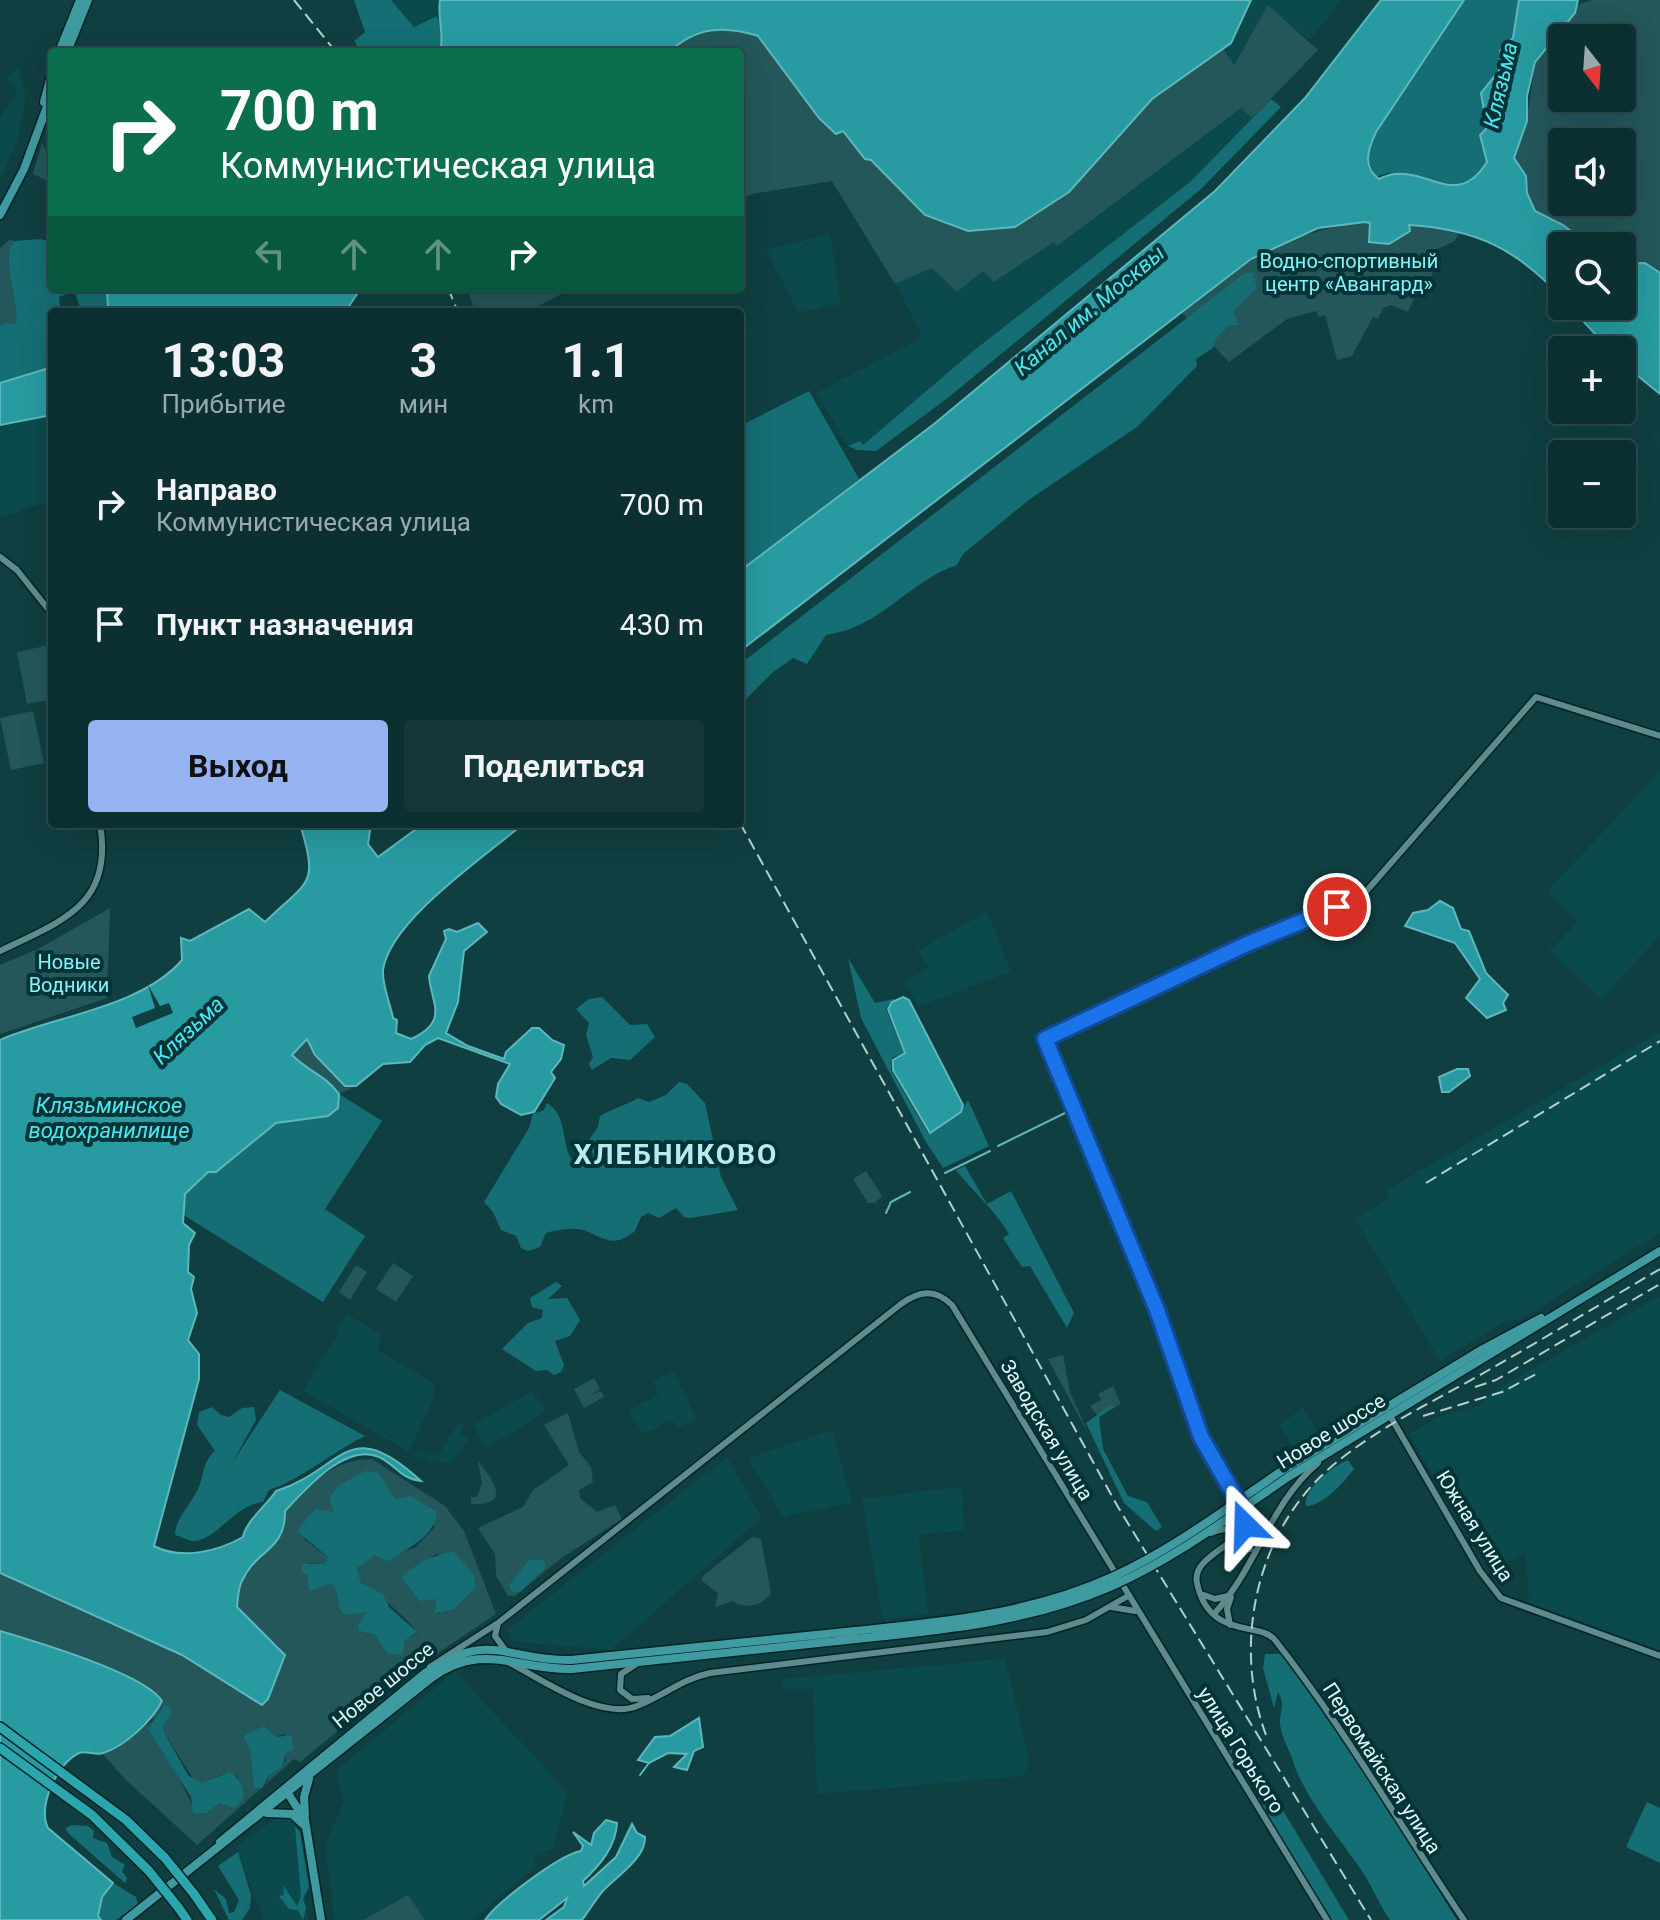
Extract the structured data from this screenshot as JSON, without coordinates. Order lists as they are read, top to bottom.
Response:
{
  "streets": {
    "main road": ["Новое шоссе"],
    "street": [
      "Заводская улица",
      "Южная улица",
      "улица Горького",
      "Первомайская улица"
    ]
  },
  "crossings": [
    ["Заводская улица", "Новое шоссе"],
    ["Заводская улица", "улица Горького"],
    ["Новое шоссе", "Южная улица"]
  ],
  "districts": ["ХЛЕБНИКОВО"],
  "water": ["Клязьма", "Канал им. Москвы", "Клязьминское водохранилище"],
  "parks": ["Водно-спортивный центр «Авангард»", "Новые Водники"],
  "north": "bottom",
  "page": {
    "map_buttons": ["+", "−"],
    "turn": ["700 m", "Коммунистическая улица"],
    "eta": [
      "13:03",
      "Прибытие",
      "3",
      "мин",
      "1.1",
      "km"
    ],
    "list": [
      {
        "name": "Направо",
        "note": "Коммунистическая улица",
        "value": "700 m"
      },
      {
        "name": "Пункт назначения",
        "value": "430 m"
      }
    ],
    "buttons": ["Выход", "Поделиться"]
  }
}
